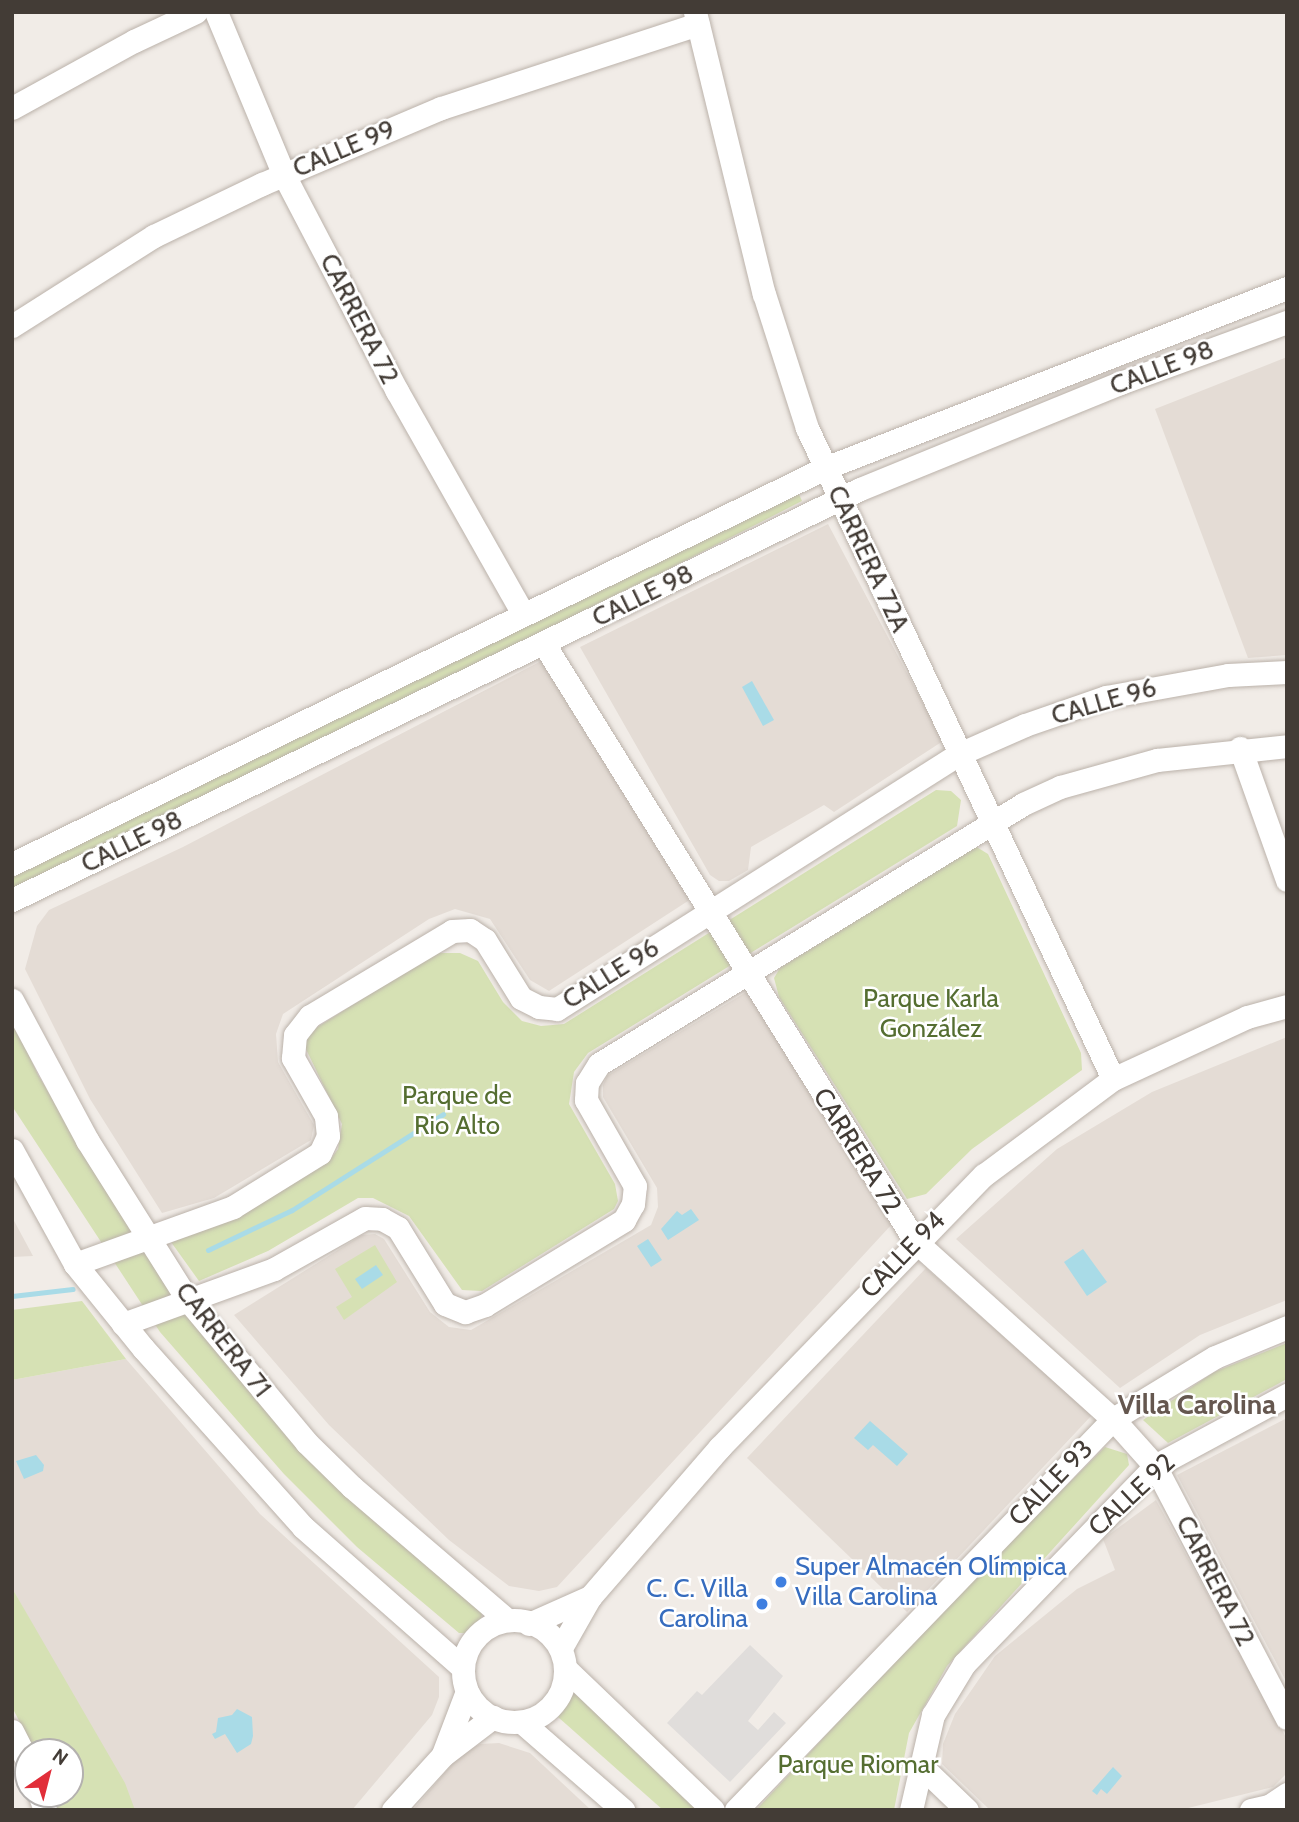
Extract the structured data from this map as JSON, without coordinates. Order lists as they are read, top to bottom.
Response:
{
  "streets": {
    "street": [
      "CALLE 99",
      "CARRERA 72",
      "CALLE 98",
      "CARRERA 72A",
      "CALLE 96",
      "CALLE 94",
      "CARRERA 71",
      "CALLE 93",
      "CALLE 92"
    ]
  },
  "crossings": [
    ["CALLE 99", "CARRERA 72"],
    ["CALLE 99", "CARRERA 72A"],
    ["CARRERA 72", "CALLE 98"],
    ["CARRERA 72", "CALLE 96"],
    ["CARRERA 72", "CALLE 94"],
    ["CARRERA 72", "CALLE 93"],
    ["CARRERA 72", "CALLE 92"],
    ["CALLE 98", "CARRERA 72A"],
    ["CARRERA 72A", "CALLE 96"],
    ["CARRERA 72A", "CALLE 94"],
    ["CALLE 96", "CARRERA 71"],
    ["CALLE 94", "CARRERA 71"]
  ],
  "districts": ["Villa Carolina"],
  "parks": ["Parque Karla González", "Parque de Rio Alto", "Parque Riomar"],
  "places": ["Super Almacén Olímpica Villa Carolina", "C. C. Villa Carolina"],
  "north": "top right"
}
